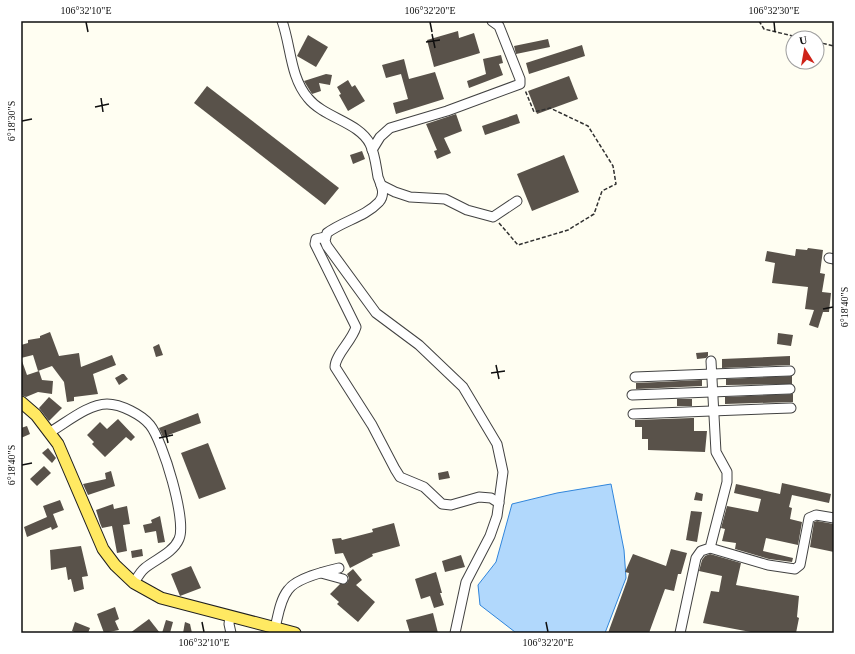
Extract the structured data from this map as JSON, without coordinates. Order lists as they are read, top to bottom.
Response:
{
  "north": "top",
  "coordinates": [
    "106°32'10\"E",
    "106°32'20\"E",
    "106°32'30\"E",
    "6°18'30\"S",
    "6°18'40\"S"
  ]
}
